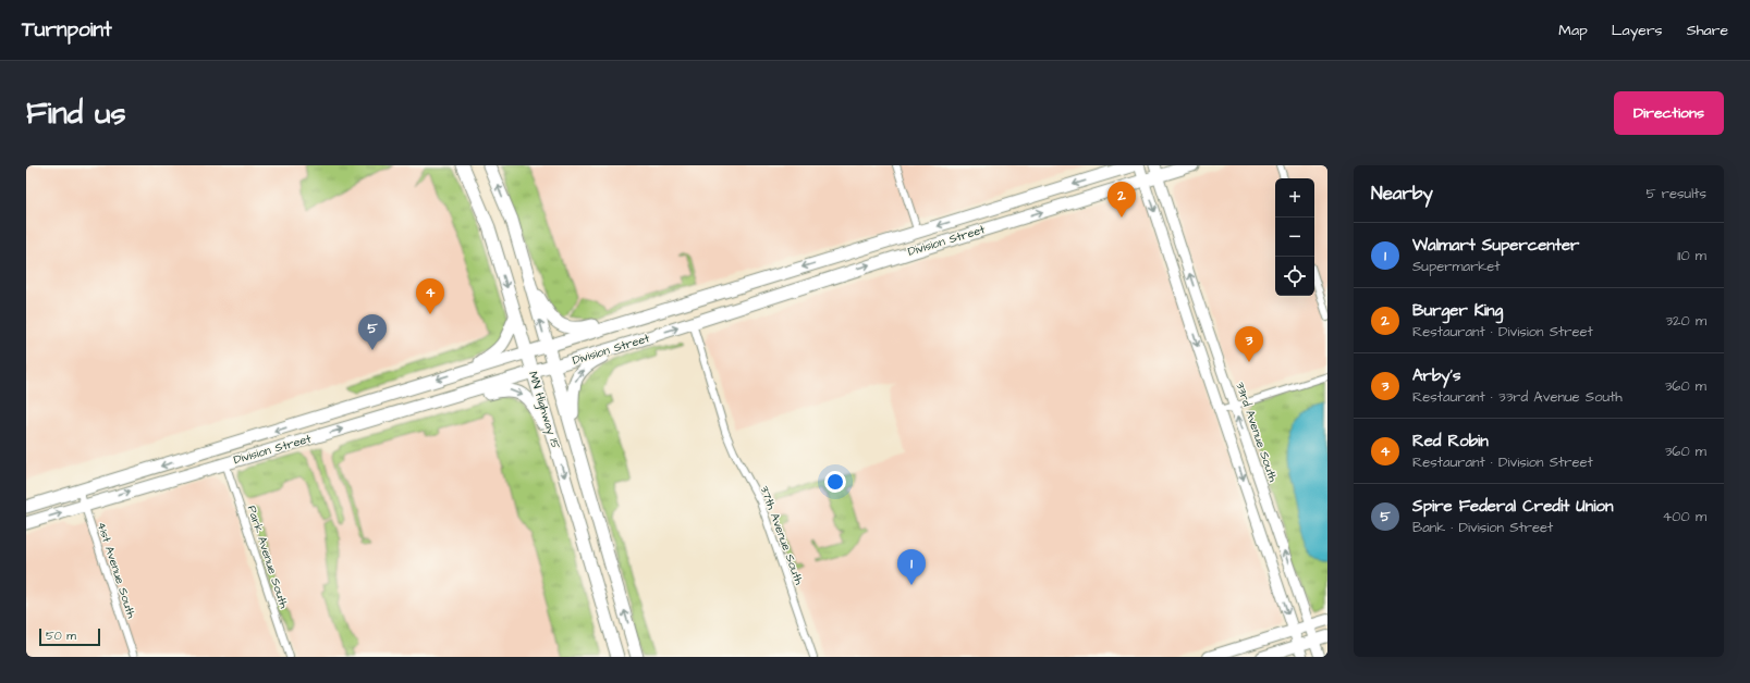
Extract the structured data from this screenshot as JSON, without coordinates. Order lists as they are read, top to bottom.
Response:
{
  "streets": {
    "highway": ["Division Street", "MN Highway 15"],
    "main road": ["33rd Avenue South"],
    "street": ["37th Avenue South", "Park Avenue South", "41st Avenue South"]
  },
  "crossings": [
    ["Division Street", "MN Highway 15"],
    ["Division Street", "33rd Avenue South"],
    ["Division Street", "37th Avenue South"],
    ["Division Street", "Park Avenue South"],
    ["Division Street", "41st Avenue South"]
  ],
  "scale_bar": "50 m",
  "page": {
    "header": "Turnpoint",
    "nav": ["Map", "Layers", "Share"],
    "buttons": "Directions",
    "title": "Find us",
    "heading": ["Nearby", "5 results"],
    "map_buttons": ["+", "−"],
    "pins": [
      "2",
      "4",
      "5",
      "3",
      "1"
    ],
    "list": [
      {
        "mark": "1",
        "name": "Walmart Supercenter",
        "note": "Supermarket",
        "value": "110 m"
      },
      {
        "mark": "2",
        "name": "Burger King",
        "note": "Restaurant · Division Street",
        "value": "320 m"
      },
      {
        "mark": "3",
        "name": "Arby's",
        "note": "Restaurant · 33rd Avenue South",
        "value": "360 m"
      },
      {
        "mark": "4",
        "name": "Red Robin",
        "note": "Restaurant · Division Street",
        "value": "360 m"
      },
      {
        "mark": "5",
        "name": "Spire Federal Credit Union",
        "note": "Bank · Division Street",
        "value": "400 m"
      }
    ],
    "scale": "50 m"
  }
}
